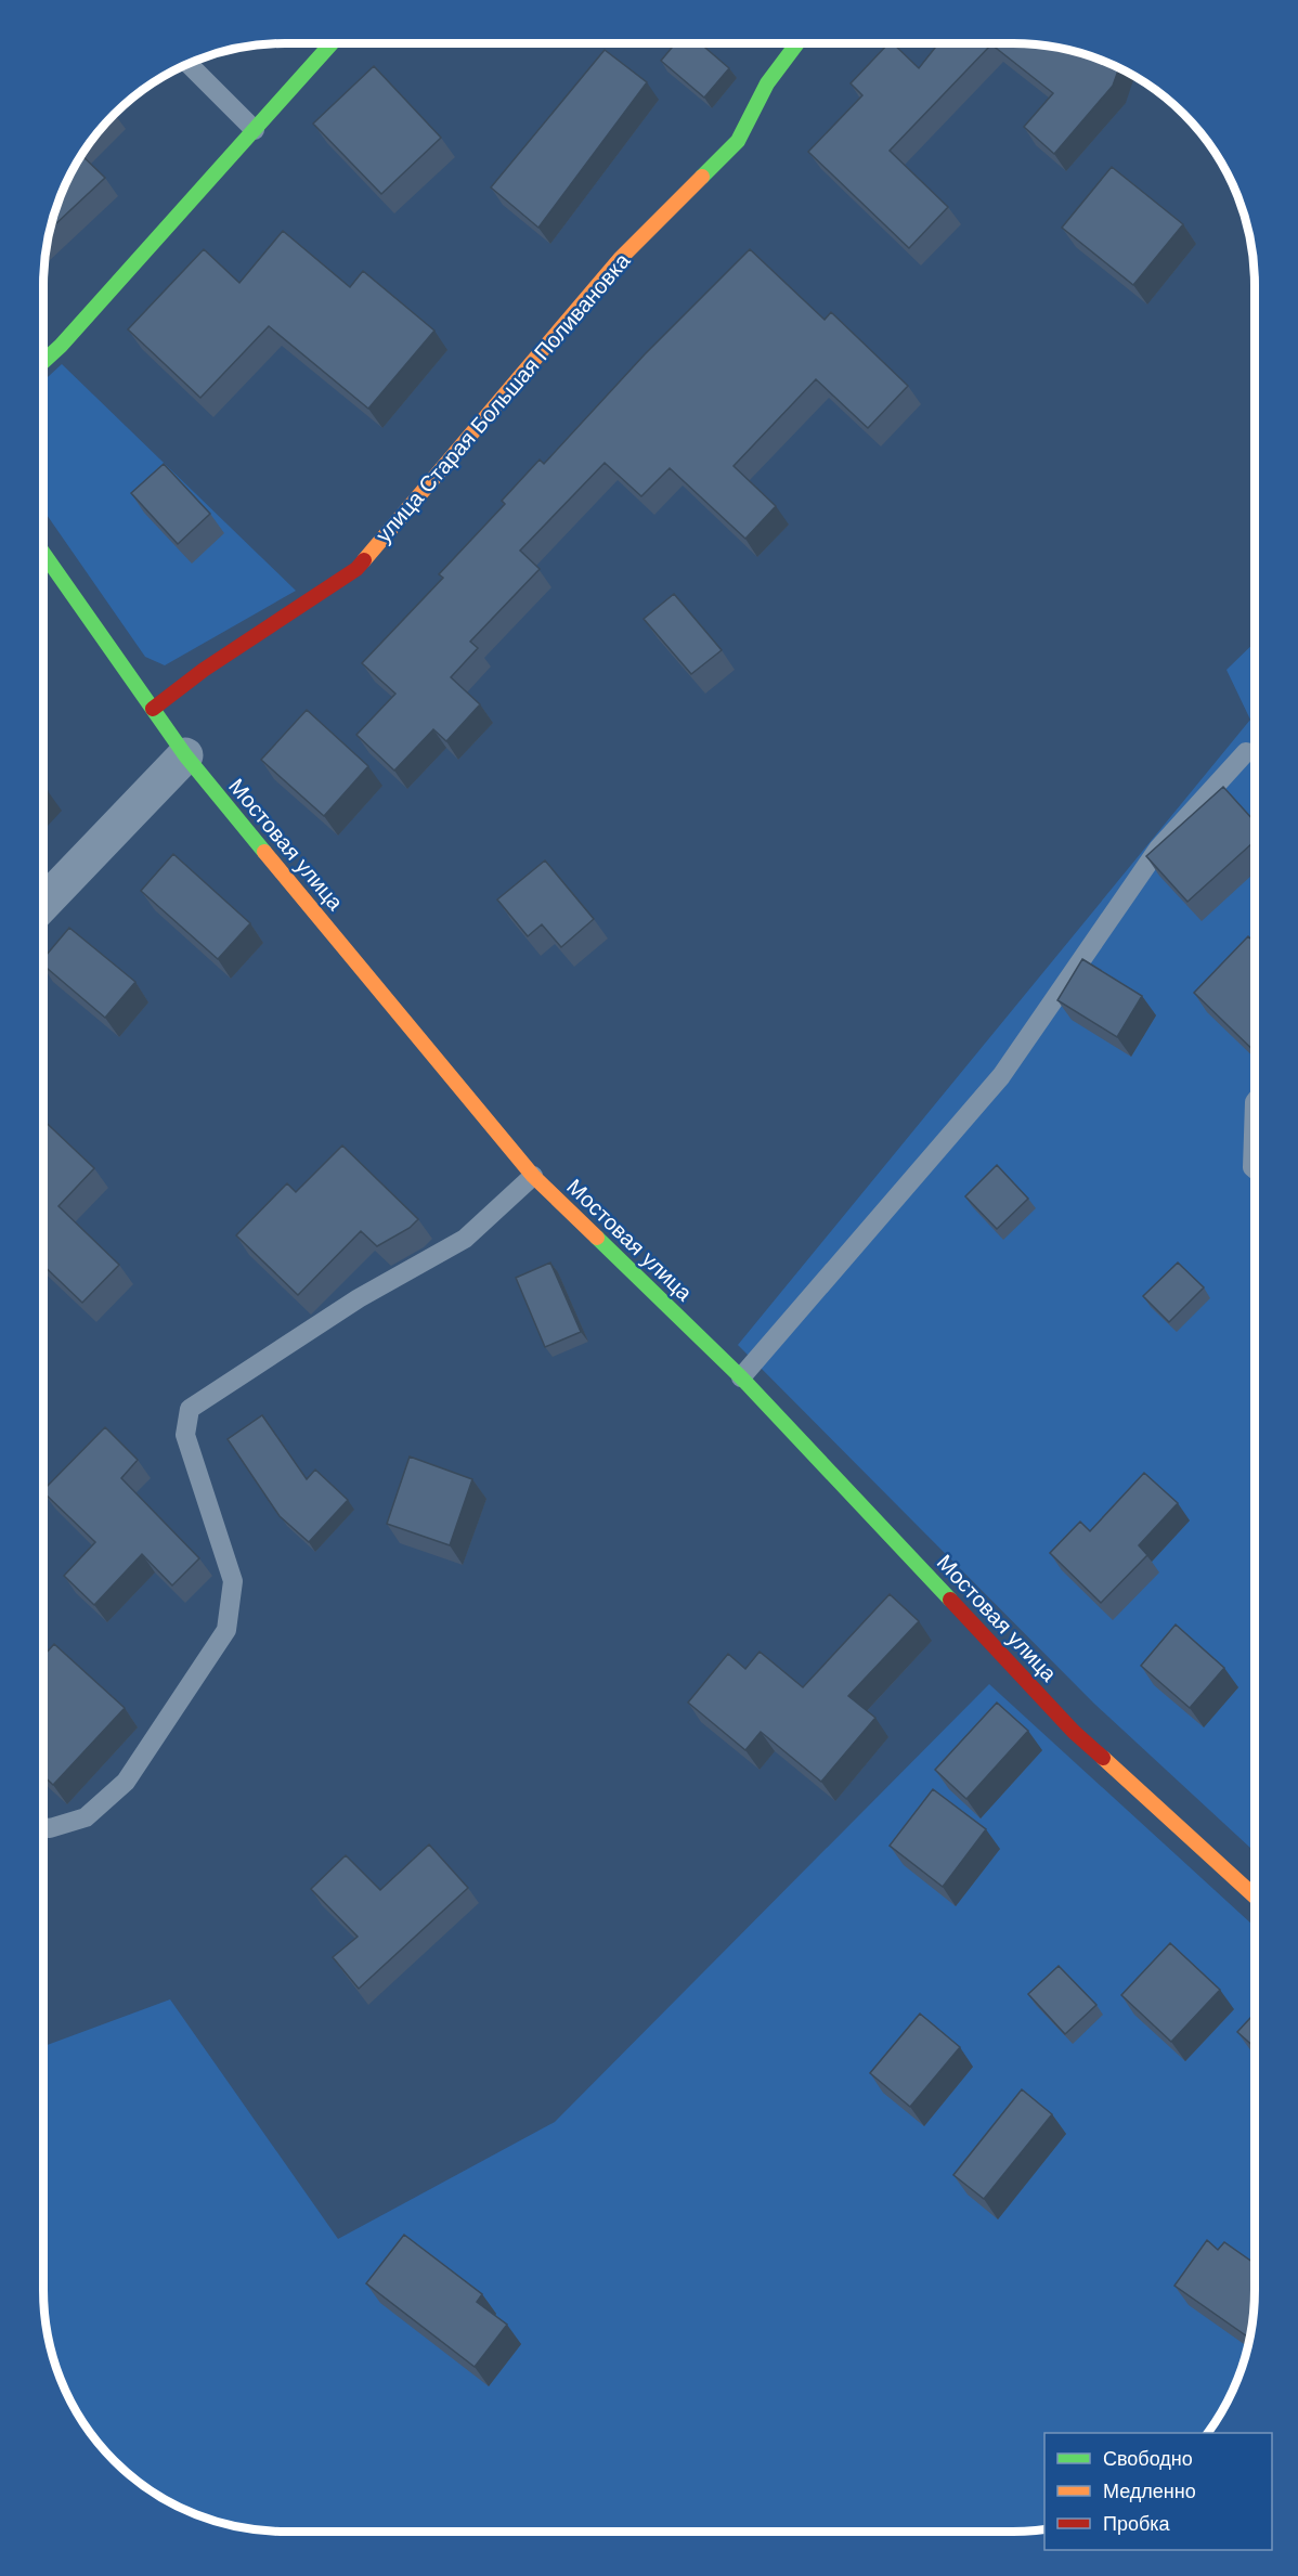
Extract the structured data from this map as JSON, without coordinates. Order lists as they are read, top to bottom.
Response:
{
  "streets": {
    "street": ["улица Старая Большая Поливановка", "Мостовая улица"]
  },
  "crossings": [
    ["улица Старая Большая Поливановка", "Мостовая улица"]
  ],
  "legend": ["Свободно", "Медленно", "Пробка"]
}
